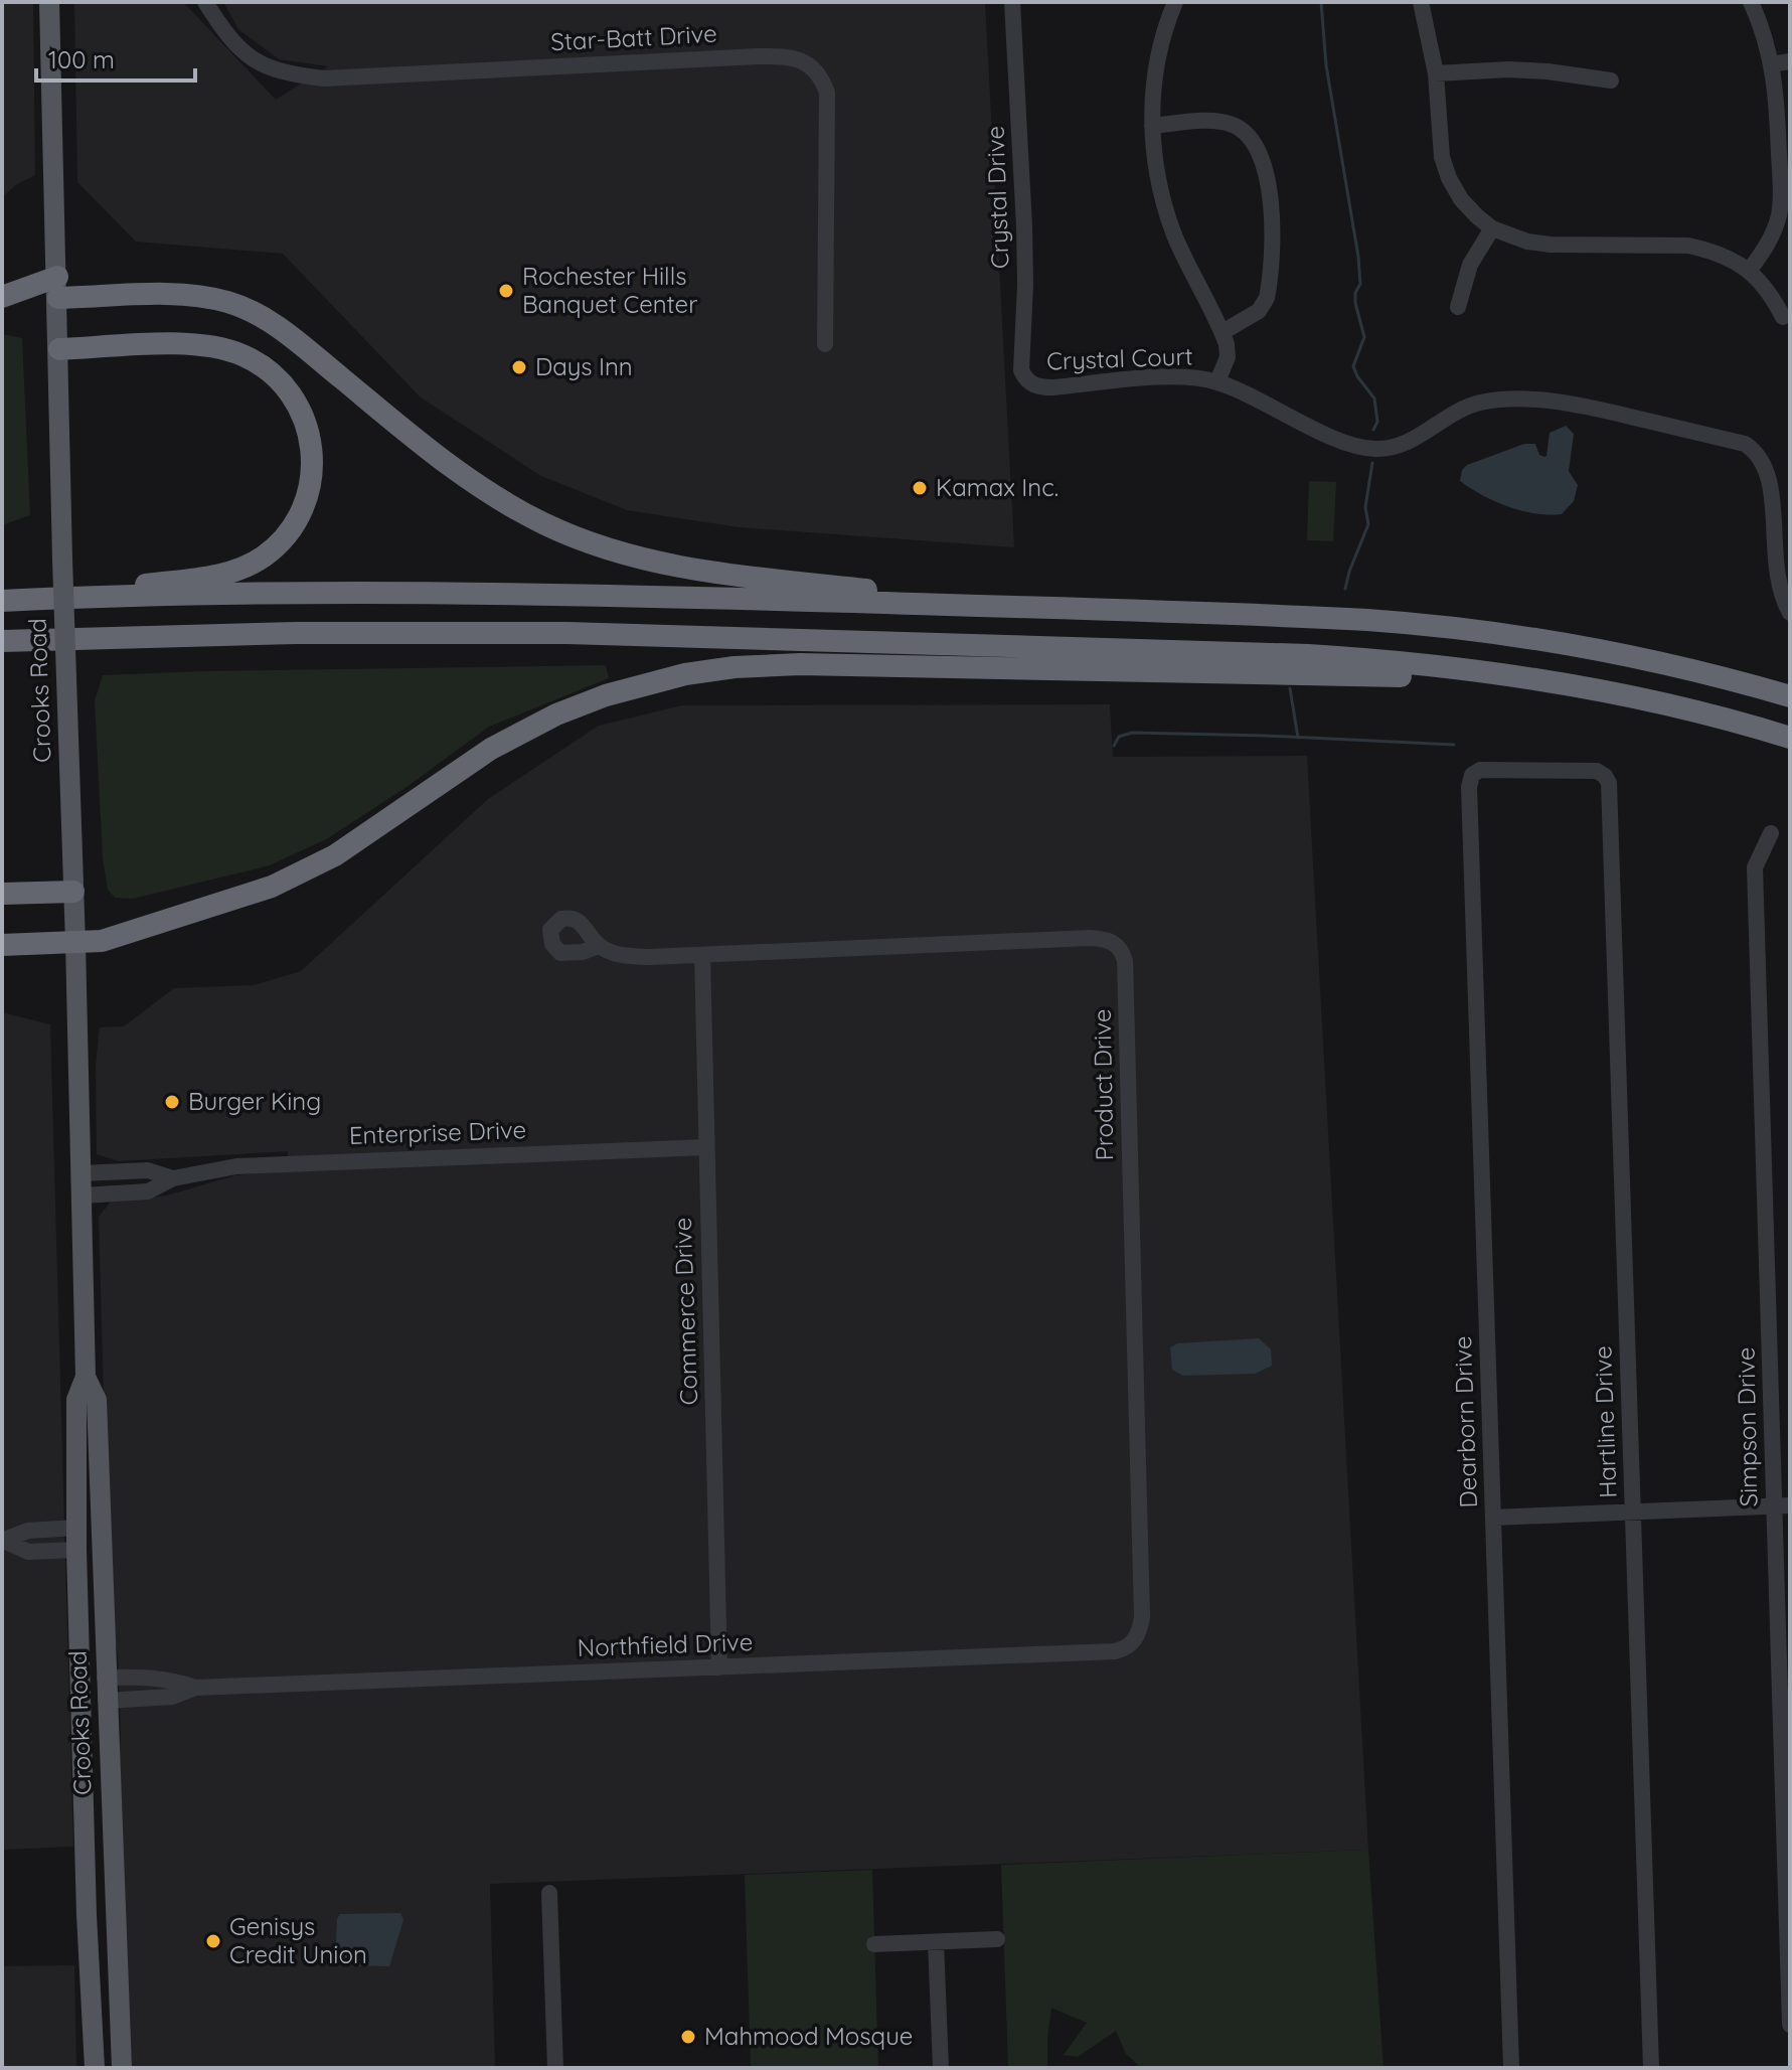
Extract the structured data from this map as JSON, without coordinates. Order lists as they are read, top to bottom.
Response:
{
  "streets": {
    "main road": ["Crooks Road"],
    "street": [
      "Star-Batt Drive",
      "Crystal Drive",
      "Crystal Court",
      "Product Drive",
      "Enterprise Drive",
      "Commerce Drive",
      "Dearborn Drive",
      "Hartline Drive",
      "Simpson Drive",
      "Northfield Drive"
    ]
  },
  "crossings": [
    ["Crystal Drive", "Crystal Court"],
    ["Crooks Road", "Enterprise Drive"],
    ["Crooks Road", "Northfield Drive"],
    ["Product Drive", "Commerce Drive"],
    ["Product Drive", "Northfield Drive"],
    ["Enterprise Drive", "Commerce Drive"],
    ["Commerce Drive", "Northfield Drive"],
    ["Dearborn Drive", "Hartline Drive"]
  ],
  "places": [
    "Rochester Hills Banquet Center",
    "Days Inn",
    "Kamax Inc.",
    "Burger King",
    "Genisys Credit Union",
    "Mahmood Mosque"
  ],
  "scale_bar": "100 m"
}
